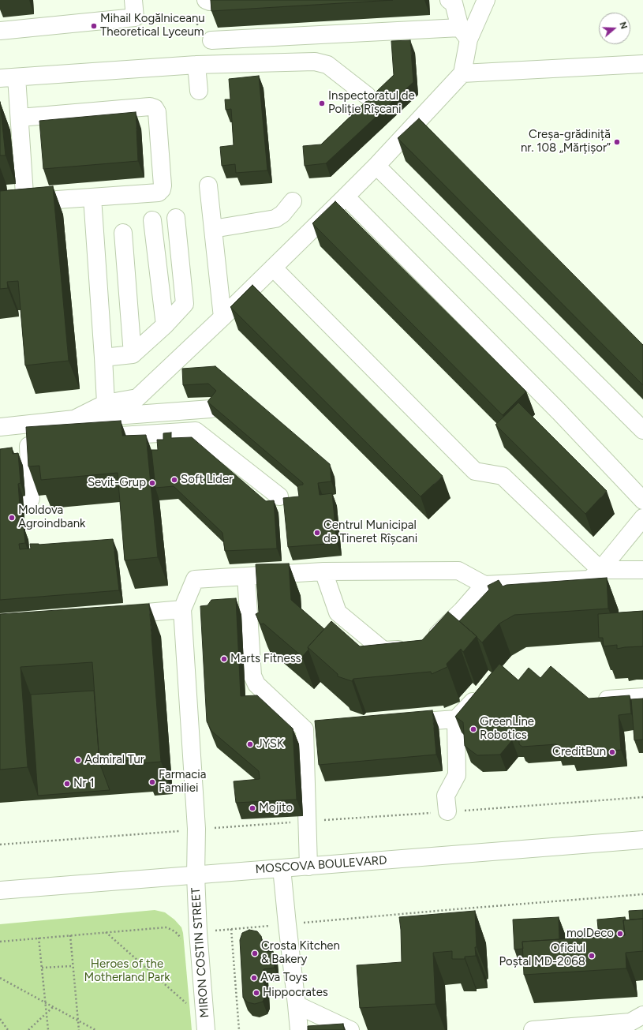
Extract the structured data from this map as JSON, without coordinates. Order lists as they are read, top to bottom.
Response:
{
  "streets": {
    "main road": ["MOSCOVA BOULEVARD", "MIRON COSTIN STREET"]
  },
  "crossings": [
    ["MOSCOVA BOULEVARD", "MIRON COSTIN STREET"]
  ],
  "parks": ["Heroes of the Motherland Park"],
  "places": [
    "Mihail Kogălniceanu Theoretical Lyceum",
    "Inspectoratul de Poliție Rîșcani",
    "Creșa-grădiniță nr. 108 „Mărțișor”",
    "Soft Lider",
    "Sevit-Grup",
    "Moldova Agroindbank",
    "Centrul Municipal de Tineret Rîșcani",
    "Marts Fitness",
    "GreenLine Robotics",
    "JYSK",
    "CreditBun",
    "Admiral Tur",
    "Farmacia Familiei",
    "Nr 1",
    "Mojito",
    "molDeco",
    "Crosta Kitchen & Bakery",
    "Oficiul Poștal MD-2068",
    "Ava Toys",
    "Hippocrates"
  ],
  "north": "right"
}
